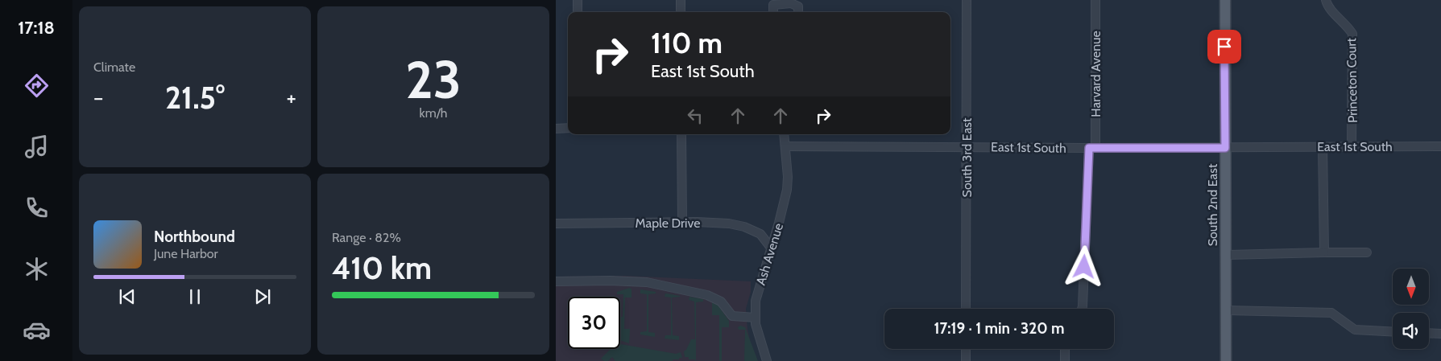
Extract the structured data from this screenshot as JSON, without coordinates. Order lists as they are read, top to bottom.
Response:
{
  "streets": {
    "main road": ["South 2nd East"],
    "street": [
      "Harvard Avenue",
      "Princeton Court",
      "East 1st South",
      "South 3rd East",
      "Maple Drive",
      "Ash Avenue"
    ]
  },
  "crossings": [
    ["Harvard Avenue", "East 1st South"],
    ["Princeton Court", "East 1st South"],
    ["East 1st South", "South 3rd East"],
    ["East 1st South", "South 2nd East"],
    ["East 1st South", "Ash Avenue"],
    ["Maple Drive", "Ash Avenue"]
  ],
  "north": "bottom",
  "page": {
    "tabs": "17:18",
    "tile": [
      "Climate",
      ["23", "km/h"],
      ["Range · 82%", "410 km"]
    ],
    "turn": ["110 m", "East 1st South"],
    "heat": ["−", "21.5°", "+"],
    "song": ["Northbound", "June Harbor"],
    "limit": "30",
    "trip": "17:19 · 1 min · 320 m"
  }
}
